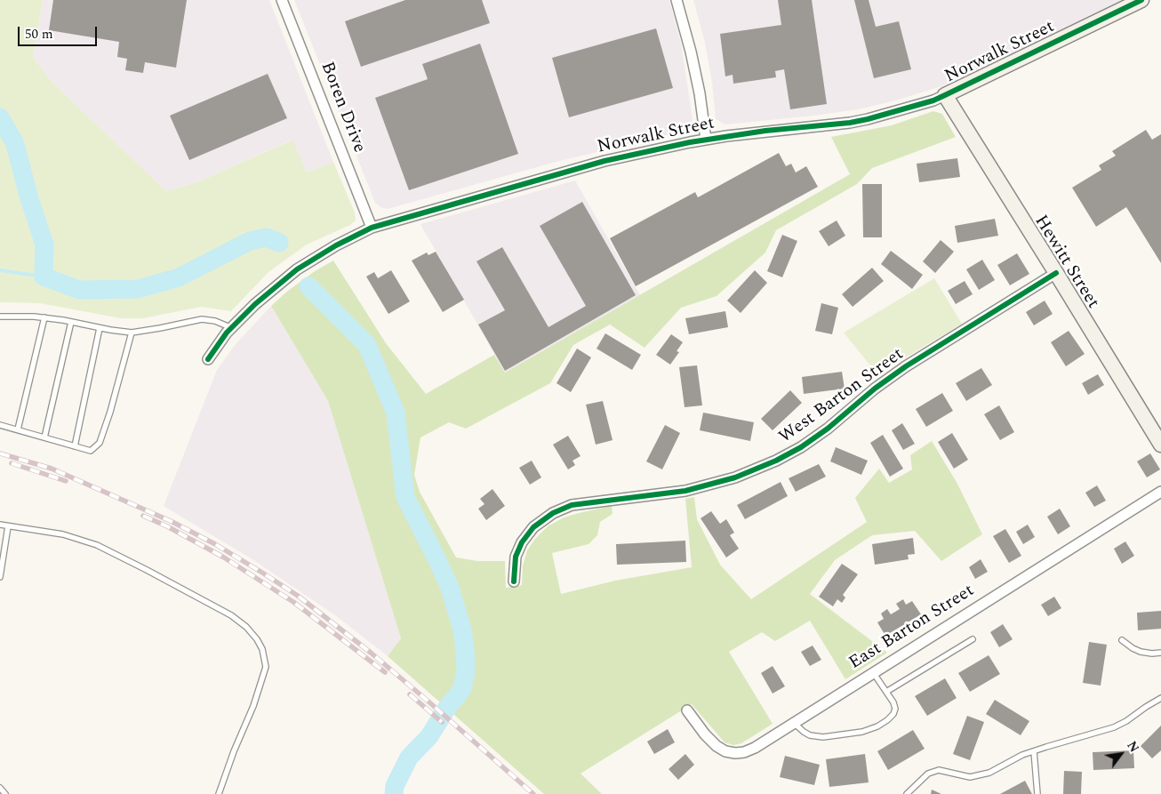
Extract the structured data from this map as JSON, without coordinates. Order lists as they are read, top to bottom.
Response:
{
  "streets": {
    "street": [
      "Norwalk Street",
      "Boren Drive",
      "Hewitt Street",
      "West Barton Street",
      "East Barton Street"
    ]
  },
  "crossings": [
    ["Norwalk Street", "Boren Drive"],
    ["Norwalk Street", "Hewitt Street"],
    ["Hewitt Street", "West Barton Street"]
  ],
  "scale_bar": "50 m",
  "north": "top right"
}
